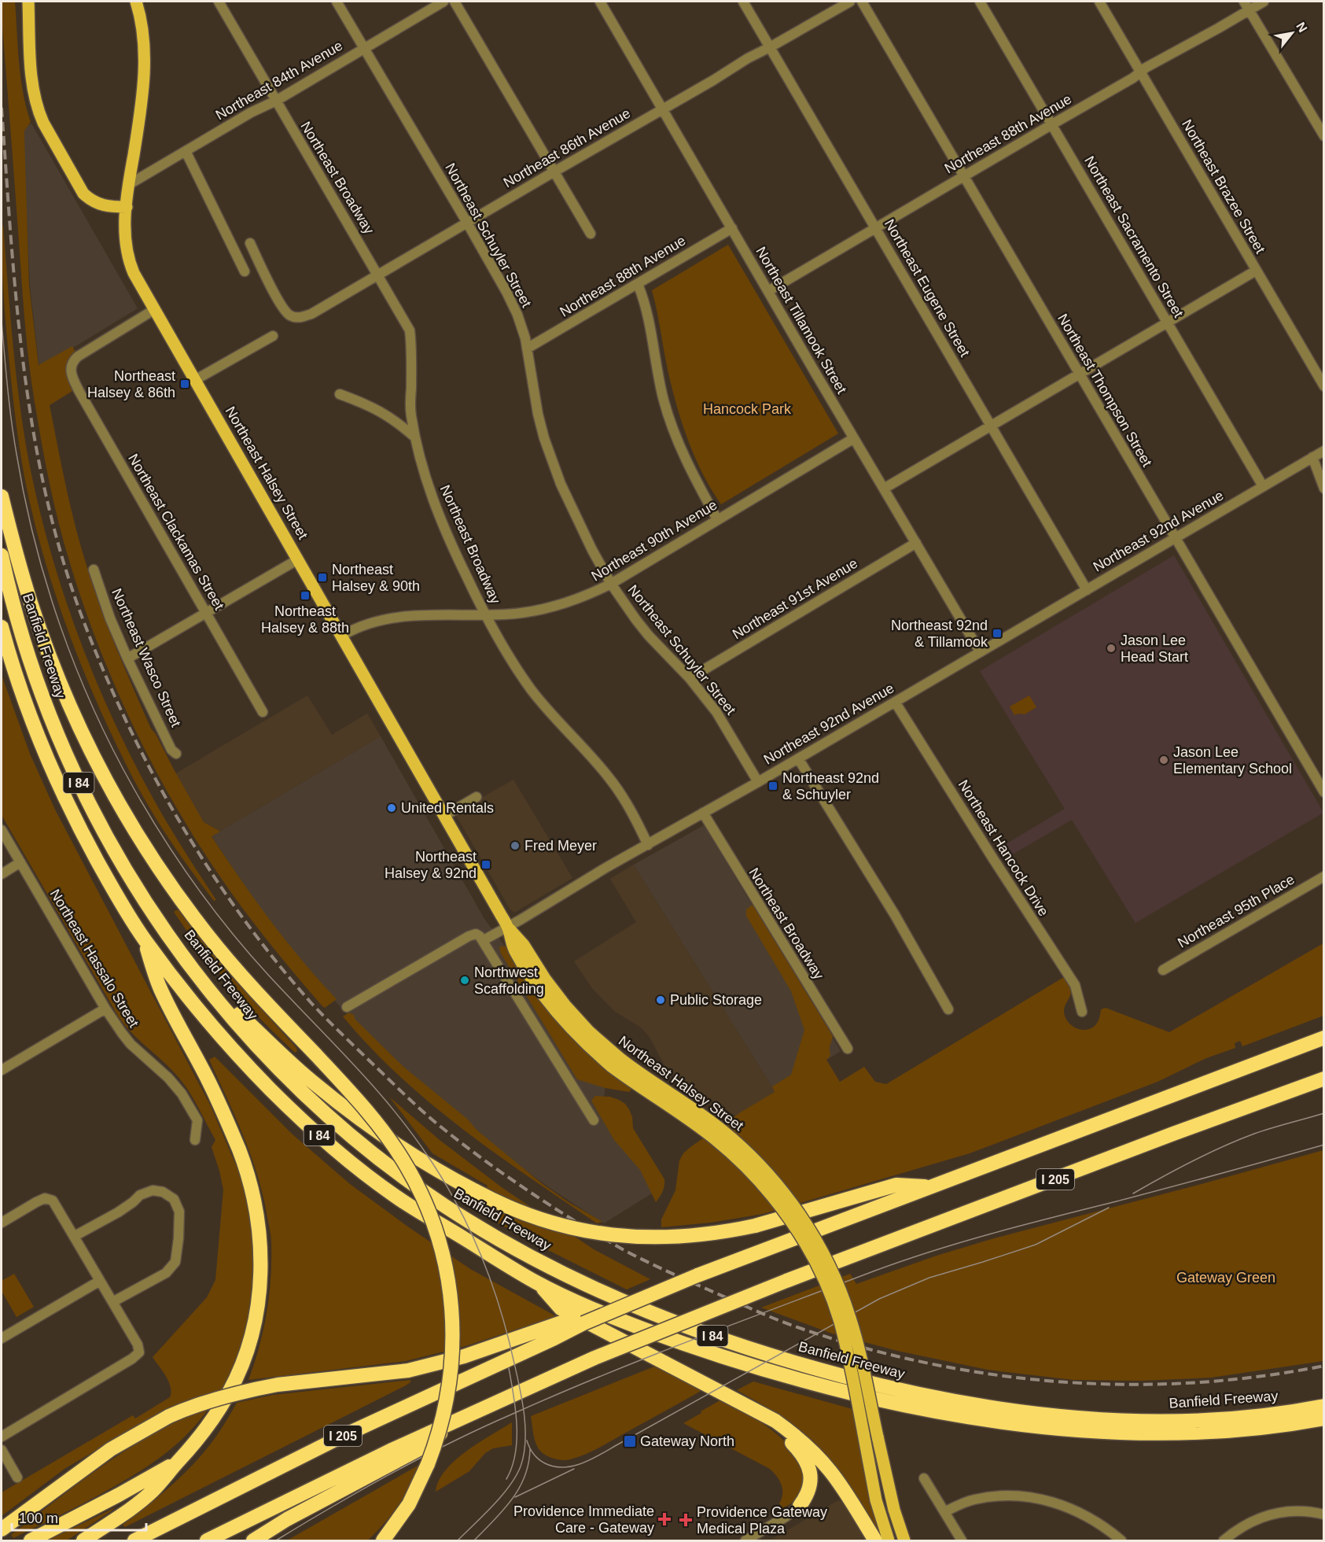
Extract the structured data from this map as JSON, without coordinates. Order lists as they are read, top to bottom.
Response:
{
  "streets": {
    "highway": ["Banfield Freeway", "I 84", "I 205"],
    "main road": ["Northeast Halsey Street"],
    "street": [
      "Northeast 84th Avenue",
      "Northeast 88th Avenue",
      "Northeast 86th Avenue",
      "Northeast Broadway",
      "Northeast Brazee Street",
      "Northeast Schuyler Street",
      "Northeast Sacramento Street",
      "Northeast Eugene Street",
      "Northeast Tillamook Street",
      "Northeast Thompson Street",
      "Northeast 92nd Avenue",
      "Northeast Clackamas Street",
      "Northeast 90th Avenue",
      "Northeast 91st Avenue",
      "Northeast Wasco Street",
      "Northeast Hancock Drive",
      "Northeast 95th Place",
      "Northeast Hassalo Street"
    ]
  },
  "crossings": [
    ["Northeast 84th Avenue", "Northeast Broadway"],
    ["Northeast 84th Avenue", "Northeast Schuyler Street"],
    ["Northeast 84th Avenue", "Northeast Halsey Street"],
    ["Northeast 88th Avenue", "Northeast Brazee Street"],
    ["Northeast 88th Avenue", "Northeast Schuyler Street"],
    ["Northeast 88th Avenue", "Northeast Sacramento Street"],
    ["Northeast 88th Avenue", "Northeast Eugene Street"],
    ["Northeast 88th Avenue", "Northeast Tillamook Street"],
    ["Northeast 88th Avenue", "Northeast Thompson Street"],
    ["Northeast 86th Avenue", "Northeast Broadway"],
    ["Northeast 86th Avenue", "Northeast Schuyler Street"],
    ["Northeast 86th Avenue", "Northeast Eugene Street"],
    ["Northeast 86th Avenue", "Northeast Tillamook Street"],
    ["Northeast Broadway", "Northeast 92nd Avenue"],
    ["Northeast Broadway", "Northeast 90th Avenue"],
    ["Northeast Schuyler Street", "Northeast 92nd Avenue"],
    ["Northeast Schuyler Street", "Northeast 90th Avenue"],
    ["Northeast Schuyler Street", "Northeast 91st Avenue"],
    ["Northeast Sacramento Street", "Northeast 92nd Avenue"],
    ["Northeast Eugene Street", "Northeast 92nd Avenue"],
    ["Northeast Tillamook Street", "Northeast 92nd Avenue"],
    ["Northeast Tillamook Street", "Northeast 90th Avenue"],
    ["Northeast Tillamook Street", "Northeast 91st Avenue"],
    ["Northeast Thompson Street", "Northeast 92nd Avenue"],
    ["Northeast Halsey Street", "Northeast 92nd Avenue"],
    ["Northeast Halsey Street", "Northeast Clackamas Street"],
    ["Northeast Halsey Street", "Northeast 90th Avenue"],
    ["Northeast 92nd Avenue", "Northeast Hancock Drive"]
  ],
  "parks": ["Hancock Park", "Gateway Green"],
  "places": {
    "transit": [
      "Northeast Halsey & 86th",
      "Northeast Halsey & 90th",
      "Northeast Halsey & 88th",
      "Northeast 92nd & Tillamook",
      "Northeast 92nd & Schuyler",
      "Northeast Halsey & 92nd",
      "Gateway North"
    ],
    "other": [
      "Jason Lee Head Start",
      "Jason Lee Elementary School",
      "United Rentals",
      "Fred Meyer",
      "Northwest Scaffolding",
      "Public Storage"
    ],
    "health": ["Providence Immediate Care - Gateway", "Providence Gateway Medical Plaza"]
  },
  "scale_bar": "100 m",
  "north": "top right"
}
